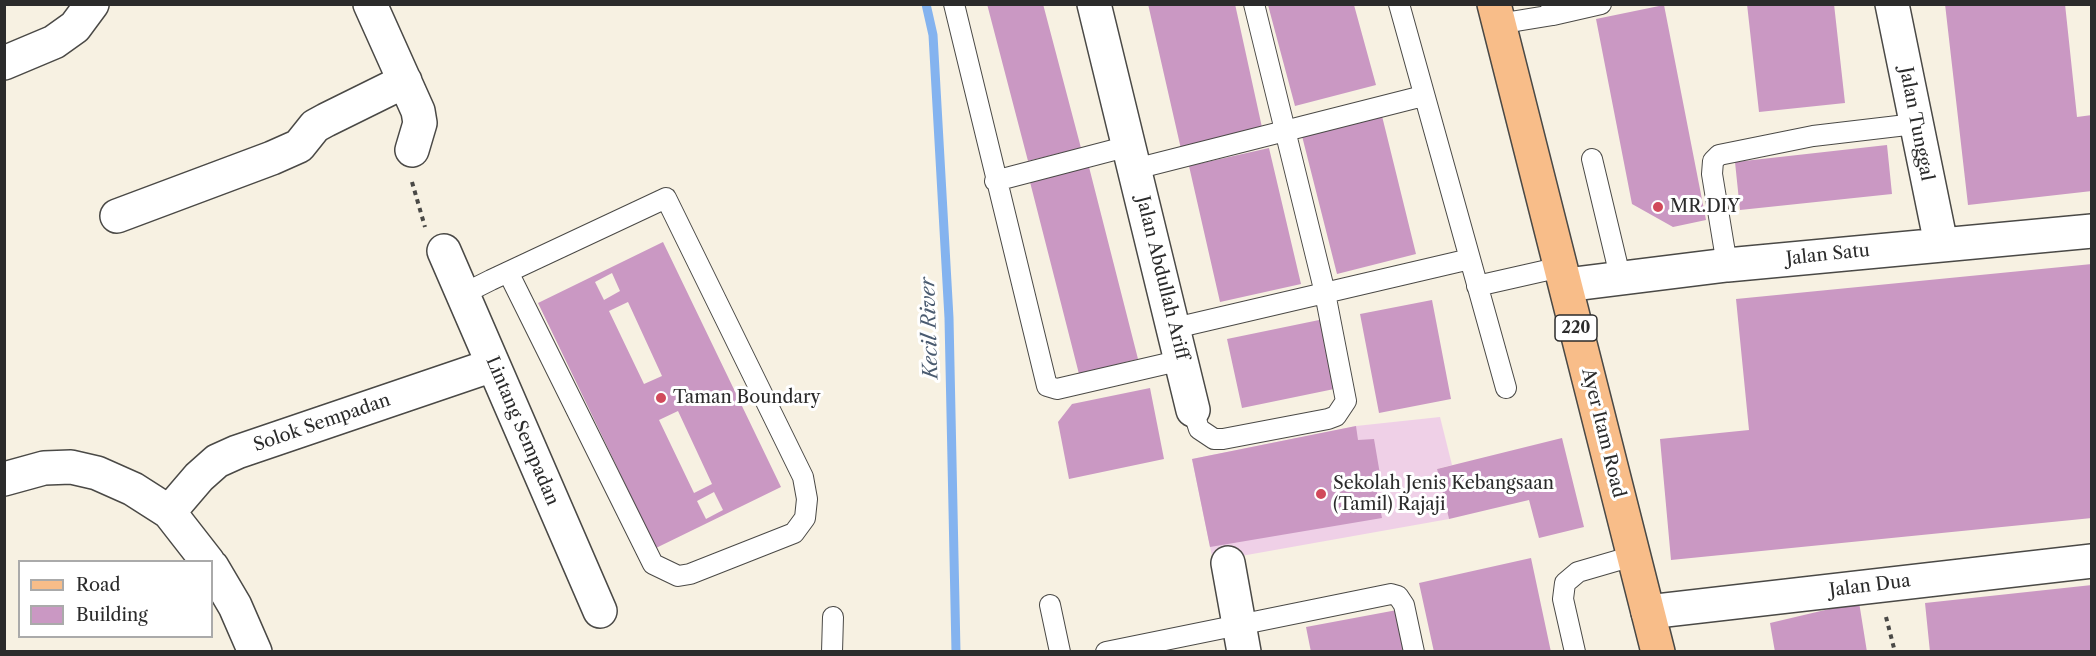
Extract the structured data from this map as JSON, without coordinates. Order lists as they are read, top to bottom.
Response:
{
  "streets": {
    "main road": ["220", "Ayer Itam Road"],
    "street": [
      "Jalan Tunggal",
      "Jalan Satu",
      "Jalan Abdullah Ariff",
      "Solok Sempadan",
      "Lintang Sempadan",
      "Jalan Dua"
    ]
  },
  "crossings": [
    ["Jalan Tunggal", "Jalan Satu"],
    ["Jalan Satu", "Ayer Itam Road"],
    ["Solok Sempadan", "Lintang Sempadan"],
    ["Ayer Itam Road", "Jalan Dua"]
  ],
  "water": ["Kecil River"],
  "places": ["MR.DIY", "Taman Boundary", "Sekolah Jenis Kebangsaan (Tamil) Rajaji"],
  "legend": ["Road", "Building"]
}
